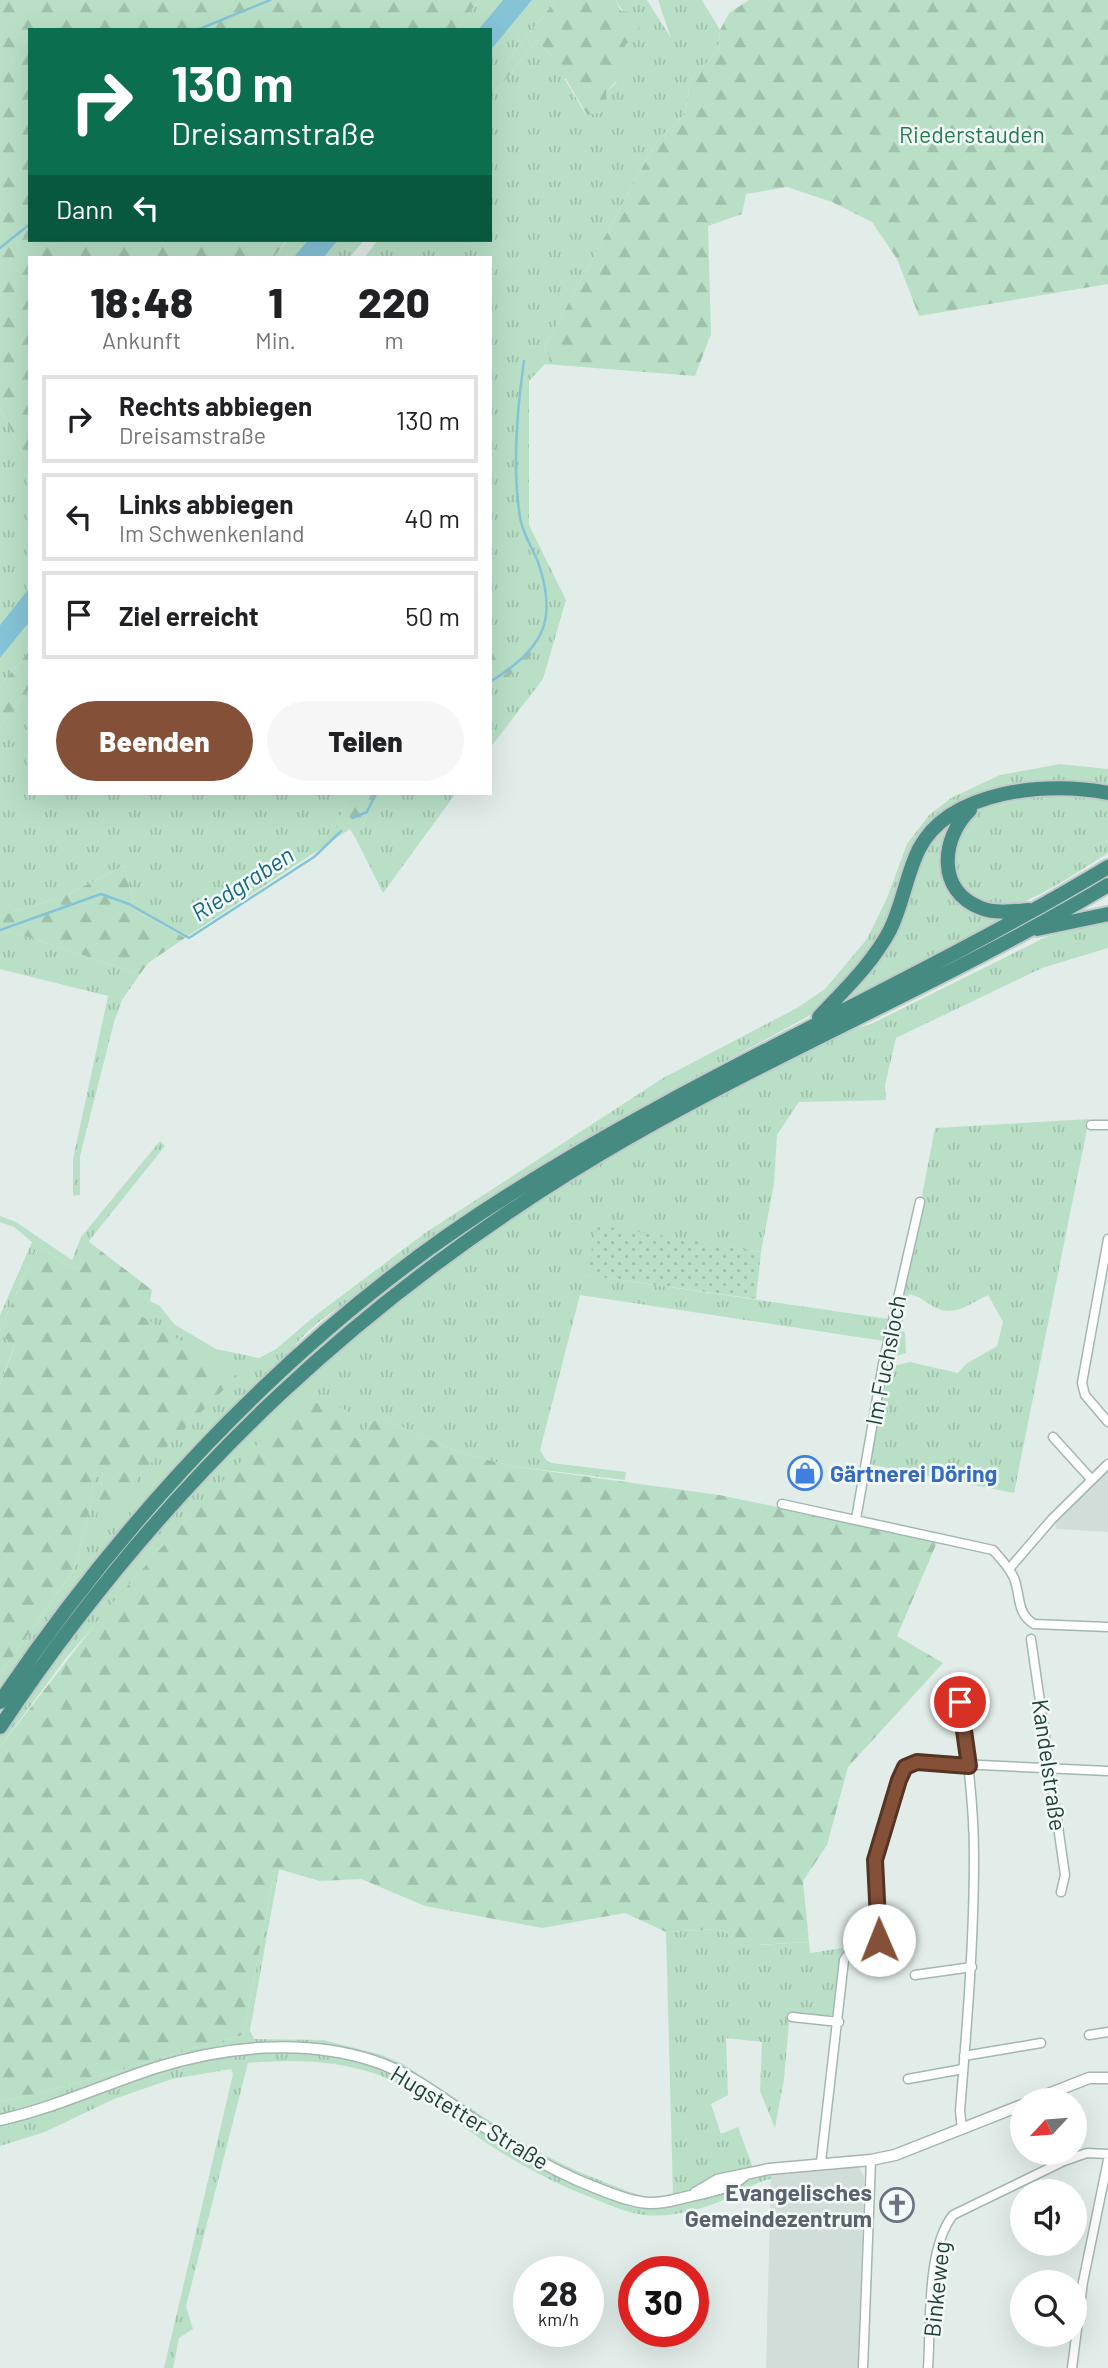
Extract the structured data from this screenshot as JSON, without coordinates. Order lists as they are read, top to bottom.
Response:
{
  "streets": {
    "street": [
      "Im Fuchsloch",
      "Kandelstraße",
      "Hugstetter Straße",
      "Binkeweg"
    ]
  },
  "water": ["Riedgraben"],
  "parks": ["Riederstauden"],
  "places": {
    "shop": ["Gärtnerei Döring"],
    "church": ["Evangelisches Gemeindezentrum"]
  },
  "north": "bottom left",
  "page": {
    "turn": ["130 m", "Dreisamstraße"],
    "then": "Dann",
    "eta": [
      "18:48",
      "Ankunft",
      "1",
      "Min.",
      "220",
      "m"
    ],
    "list": [
      {
        "name": "Rechts abbiegen",
        "note": "Dreisamstraße",
        "value": "130 m"
      },
      {
        "name": "Links abbiegen",
        "note": "Im Schwenkenland",
        "value": "40 m"
      },
      {
        "name": "Ziel erreicht",
        "value": "50 m"
      }
    ],
    "buttons": ["Beenden", "Teilen"],
    "speed": "28 km/h",
    "limit": "30"
  }
}
